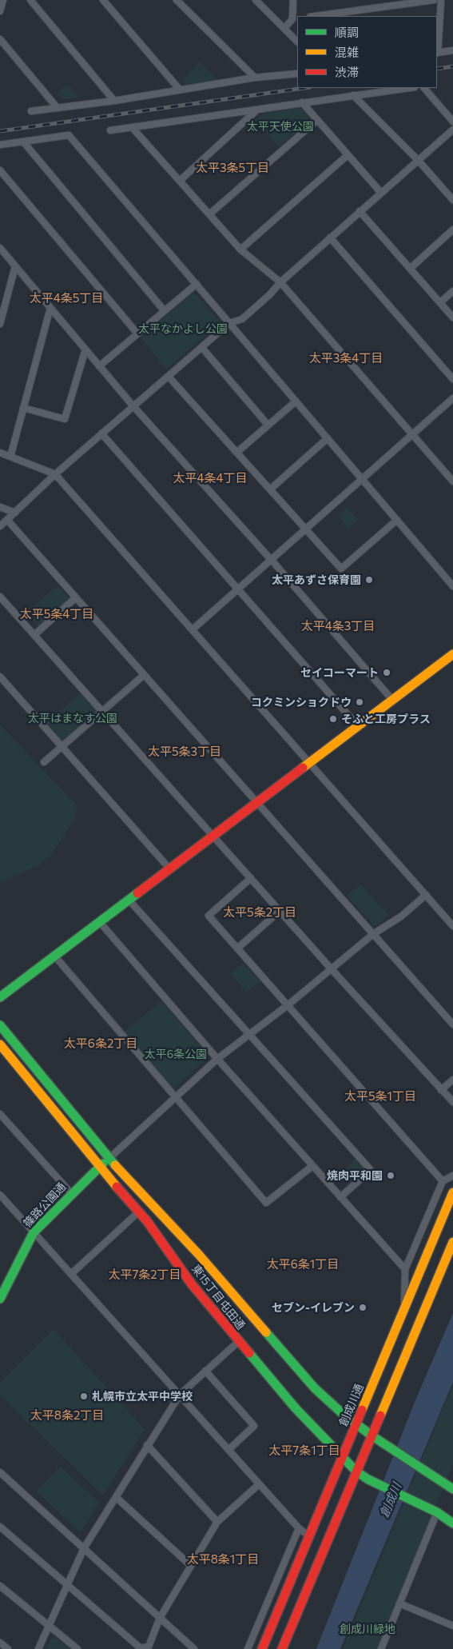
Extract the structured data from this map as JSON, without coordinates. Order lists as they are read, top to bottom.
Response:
{
  "streets": {
    "main road": ["篠路公園通", "東15丁目屯田通", "創成川通"]
  },
  "crossings": [
    ["篠路公園通", "東15丁目屯田通"],
    ["東15丁目屯田通", "創成川通"]
  ],
  "districts": [
    "太平3条5丁目",
    "太平4条5丁目",
    "太平3条4丁目",
    "太平4条4丁目",
    "太平5条4丁目",
    "太平4条3丁目",
    "太平5条3丁目",
    "太平5条2丁目",
    "太平6条2丁目",
    "太平5条1丁目",
    "太平6条1丁目",
    "太平7条2丁目",
    "太平8条2丁目",
    "太平7条1丁目",
    "太平8条1丁目"
  ],
  "water": ["創成川"],
  "parks": [
    "太平天使公園",
    "太平なかよし公園",
    "太平はまなす公園",
    "太平6条公園",
    "創成川緑地"
  ],
  "places": [
    "太平あずさ保育園",
    "セイコーマート",
    "コクミンショクドウ",
    "そふと工房プラス",
    "焼肉平和園",
    "セブン-イレブン",
    "札幌市立太平中学校"
  ],
  "legend": ["順調", "混雑", "渋滞"]
}
